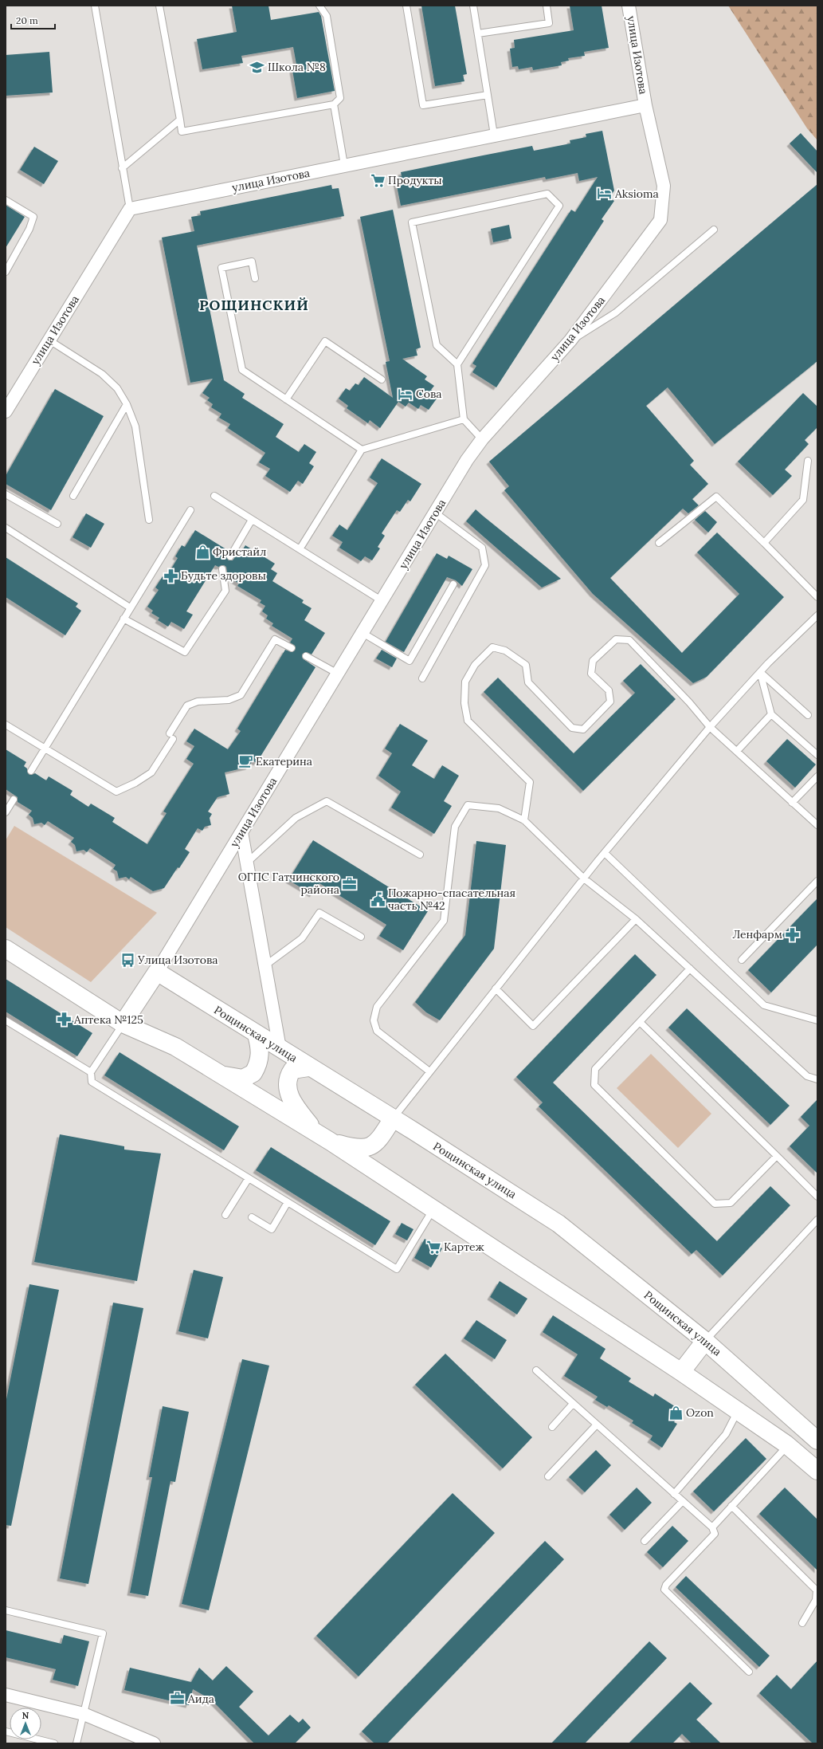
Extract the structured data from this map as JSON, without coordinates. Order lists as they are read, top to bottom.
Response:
{
  "streets": {
    "street": ["улица Изотова", "Рощинская улица"]
  },
  "crossings": [
    ["улица Изотова", "Рощинская улица"]
  ],
  "districts": ["РОЩИНСКИЙ"],
  "places": {
    "school or university": ["Школа №8"],
    "supermarket": ["Продукты", "Картеж"],
    "hotel": ["Aksioma", "Сова"],
    "shop": ["Фристайл", "Ozon"],
    "pharmacy": ["Будьте здоровы", "Ленфарм", "Аптека №125"],
    "cafe": ["Екатерина"],
    "office": ["ОГПС Гатчинского района", "Аида"],
    "public building": ["Пожарно-спасательная часть №42"],
    "bus stop": ["Улица Изотова"]
  },
  "scale_bar": "20 m",
  "north": "top"
}
